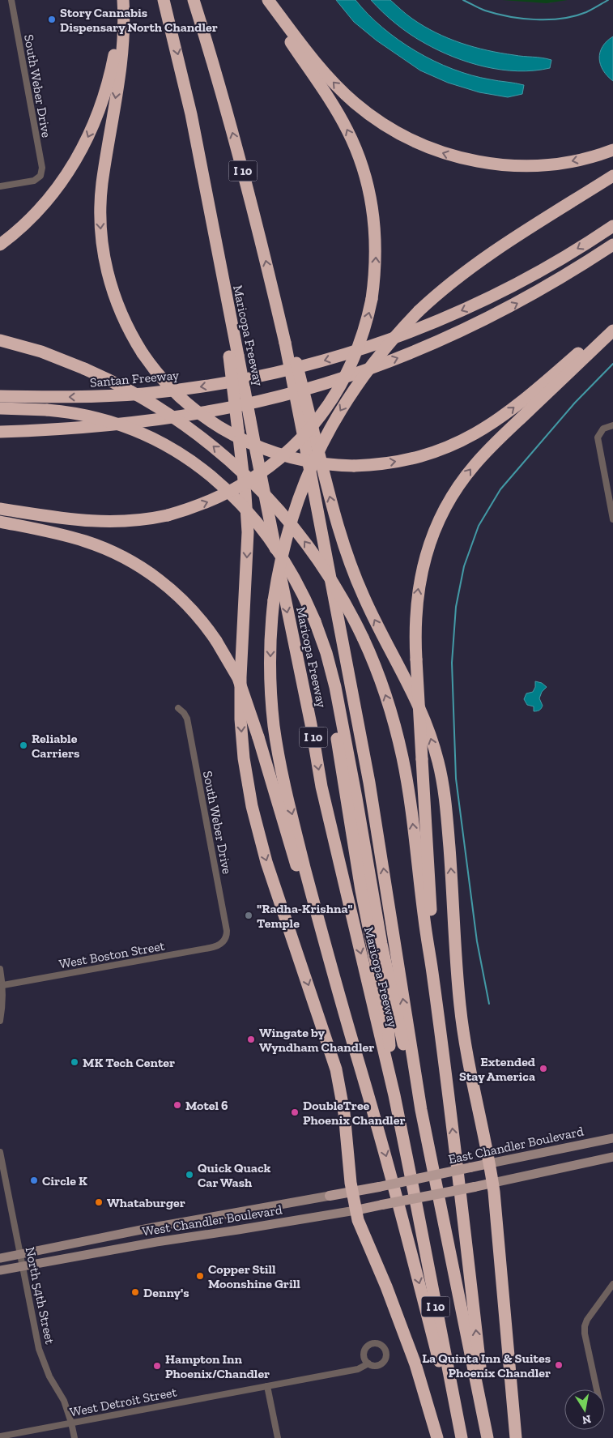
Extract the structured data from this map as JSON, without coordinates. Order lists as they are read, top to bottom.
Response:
{
  "streets": {
    "highway": ["I 10", "Maricopa Freeway", "Santan Freeway"],
    "main road": ["East Chandler Boulevard", "West Chandler Boulevard"],
    "street": [
      "South Weber Drive",
      "West Boston Street",
      "North 54th Street",
      "West Detroit Street"
    ]
  },
  "crossings": [
    ["South Weber Drive", "West Boston Street"],
    ["East Chandler Boulevard", "West Chandler Boulevard"],
    ["West Chandler Boulevard", "North 54th Street"],
    ["North 54th Street", "West Detroit Street"]
  ],
  "places": [
    "Story Cannabis Dispensary North Chandler",
    "Reliable Carriers",
    "\"Radha-Krishna\" Temple",
    "Wingate by Wyndham Chandler",
    "MK Tech Center",
    "Extended Stay America",
    "Motel 6",
    "DoubleTree Phoenix Chandler",
    "Quick Quack Car Wash",
    "Circle K",
    "Whataburger",
    "Copper Still Moonshine Grill",
    "Denny's",
    "La Quinta Inn & Suites Phoenix Chandler",
    "Hampton Inn Phoenix/Chandler"
  ],
  "north": "bottom"
}
